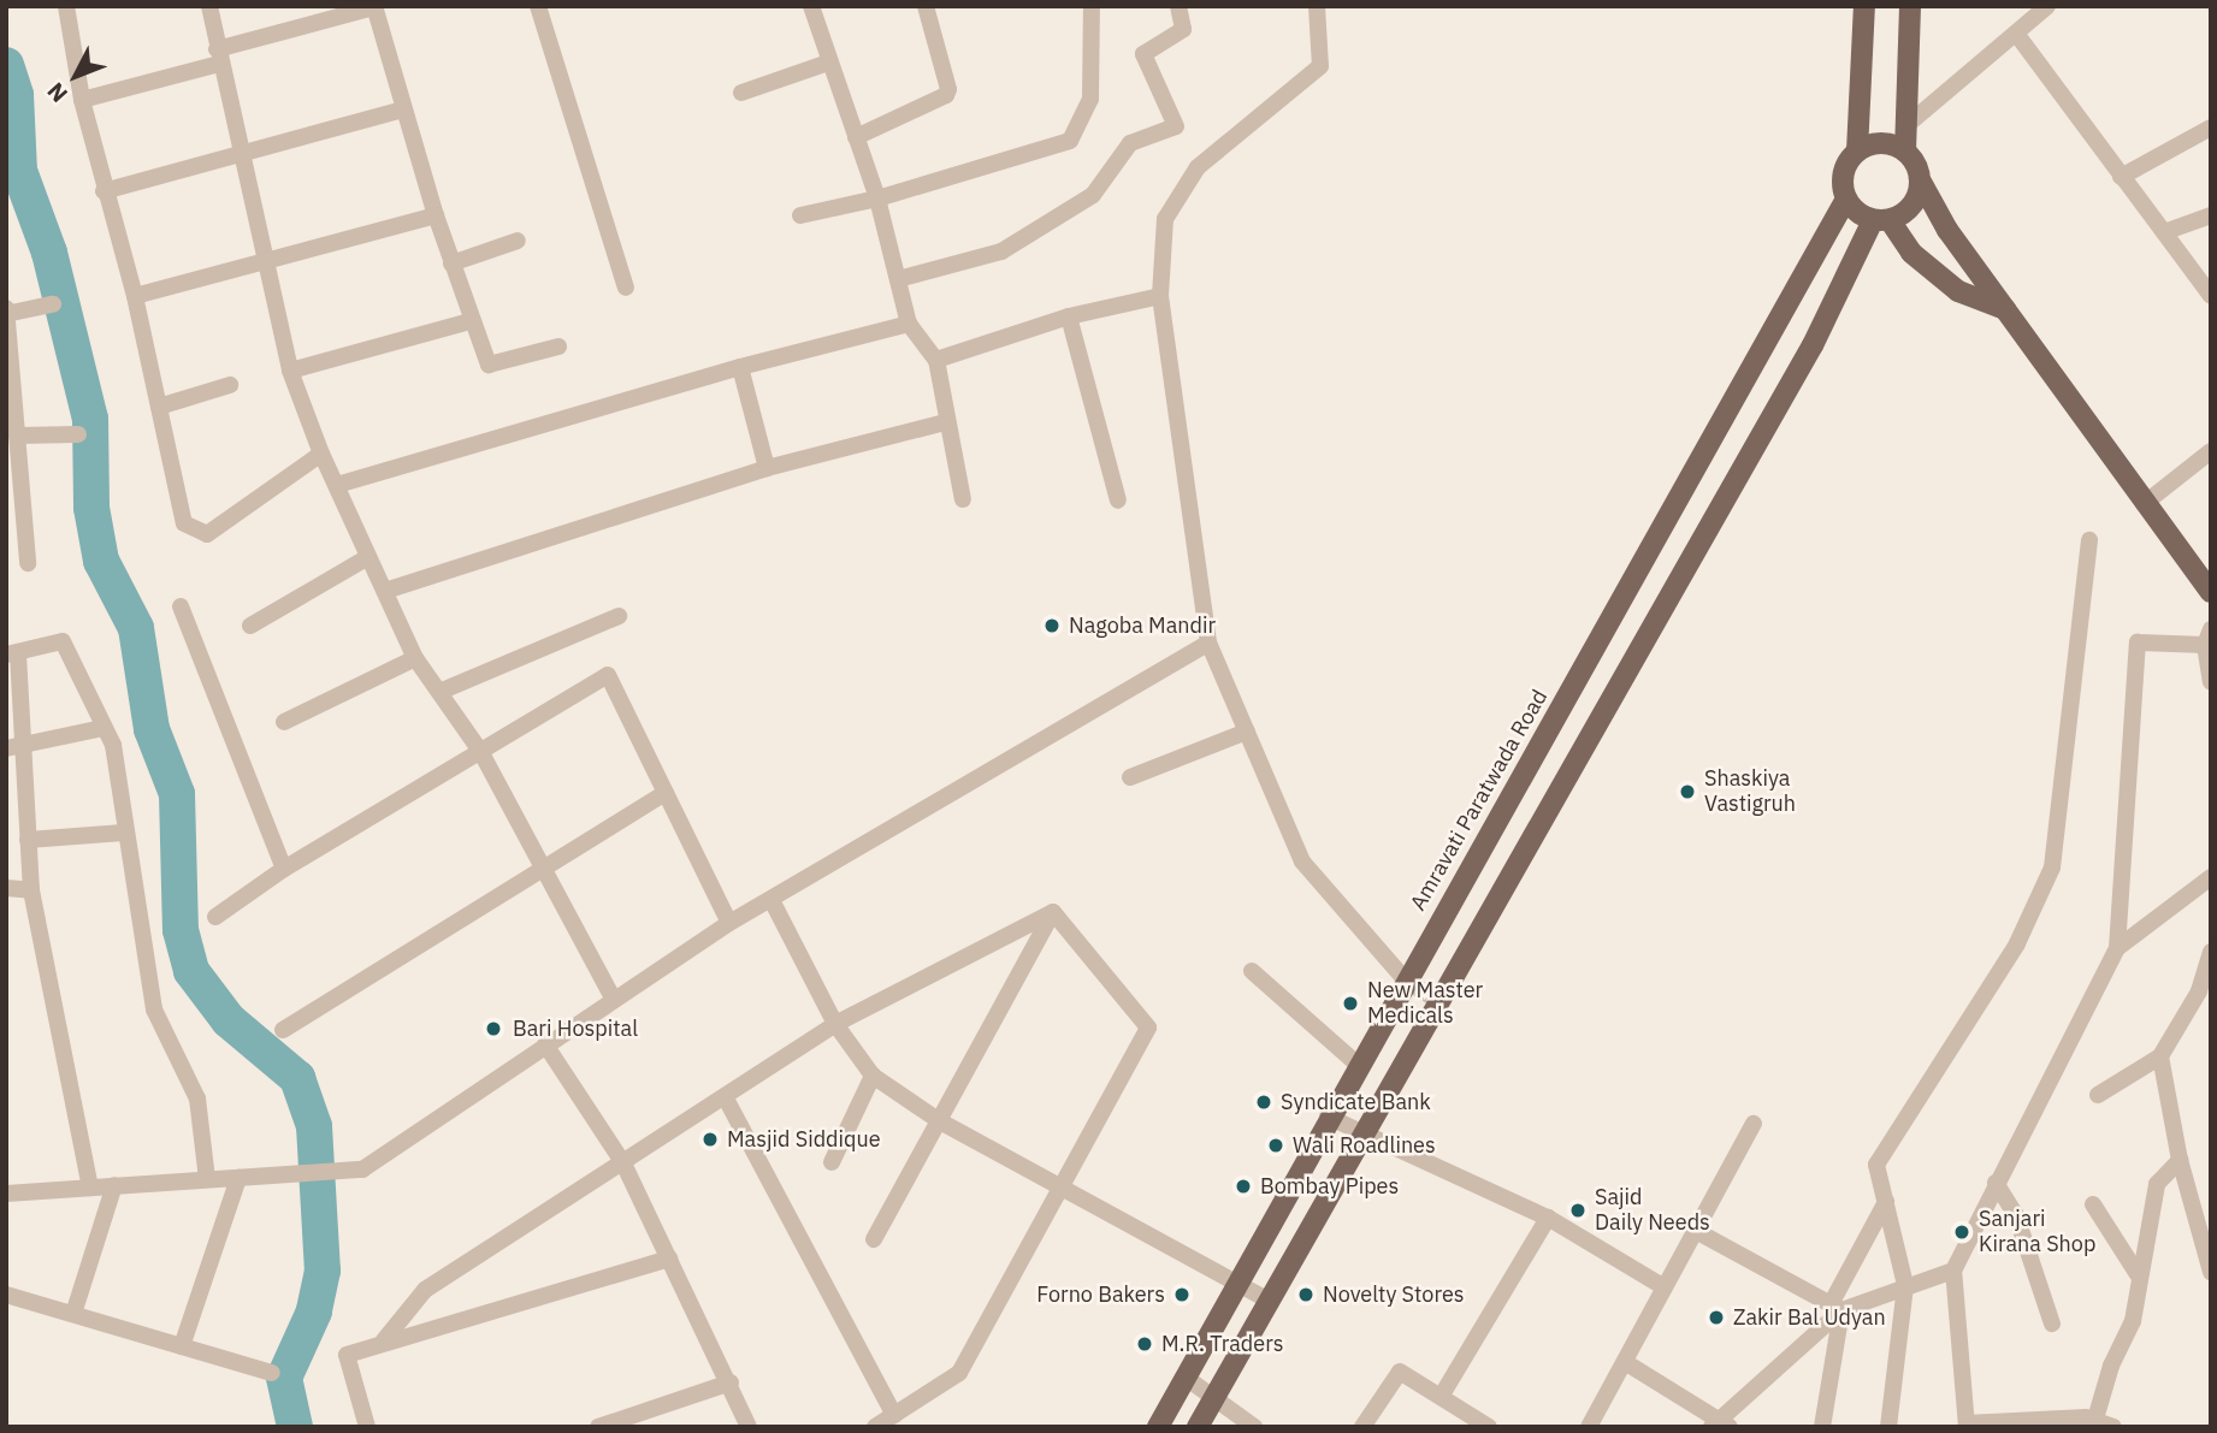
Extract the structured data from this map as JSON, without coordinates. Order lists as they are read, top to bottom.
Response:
{
  "streets": {
    "main road": ["Amravati Paratwada Road"]
  },
  "places": [
    "Nagoba Mandir",
    "Shaskiya Vastigruh",
    "New Master Medicals",
    "Bari Hospital",
    "Syndicate Bank",
    "Masjid Siddique",
    "Wali Roadlines",
    "Bombay Pipes",
    "Sajid Daily Needs",
    "Sanjari Kirana Shop",
    "Forno Bakers",
    "Novelty Stores",
    "Zakir Bal Udyan",
    "M.R. Traders"
  ],
  "north": "bottom left"
}
